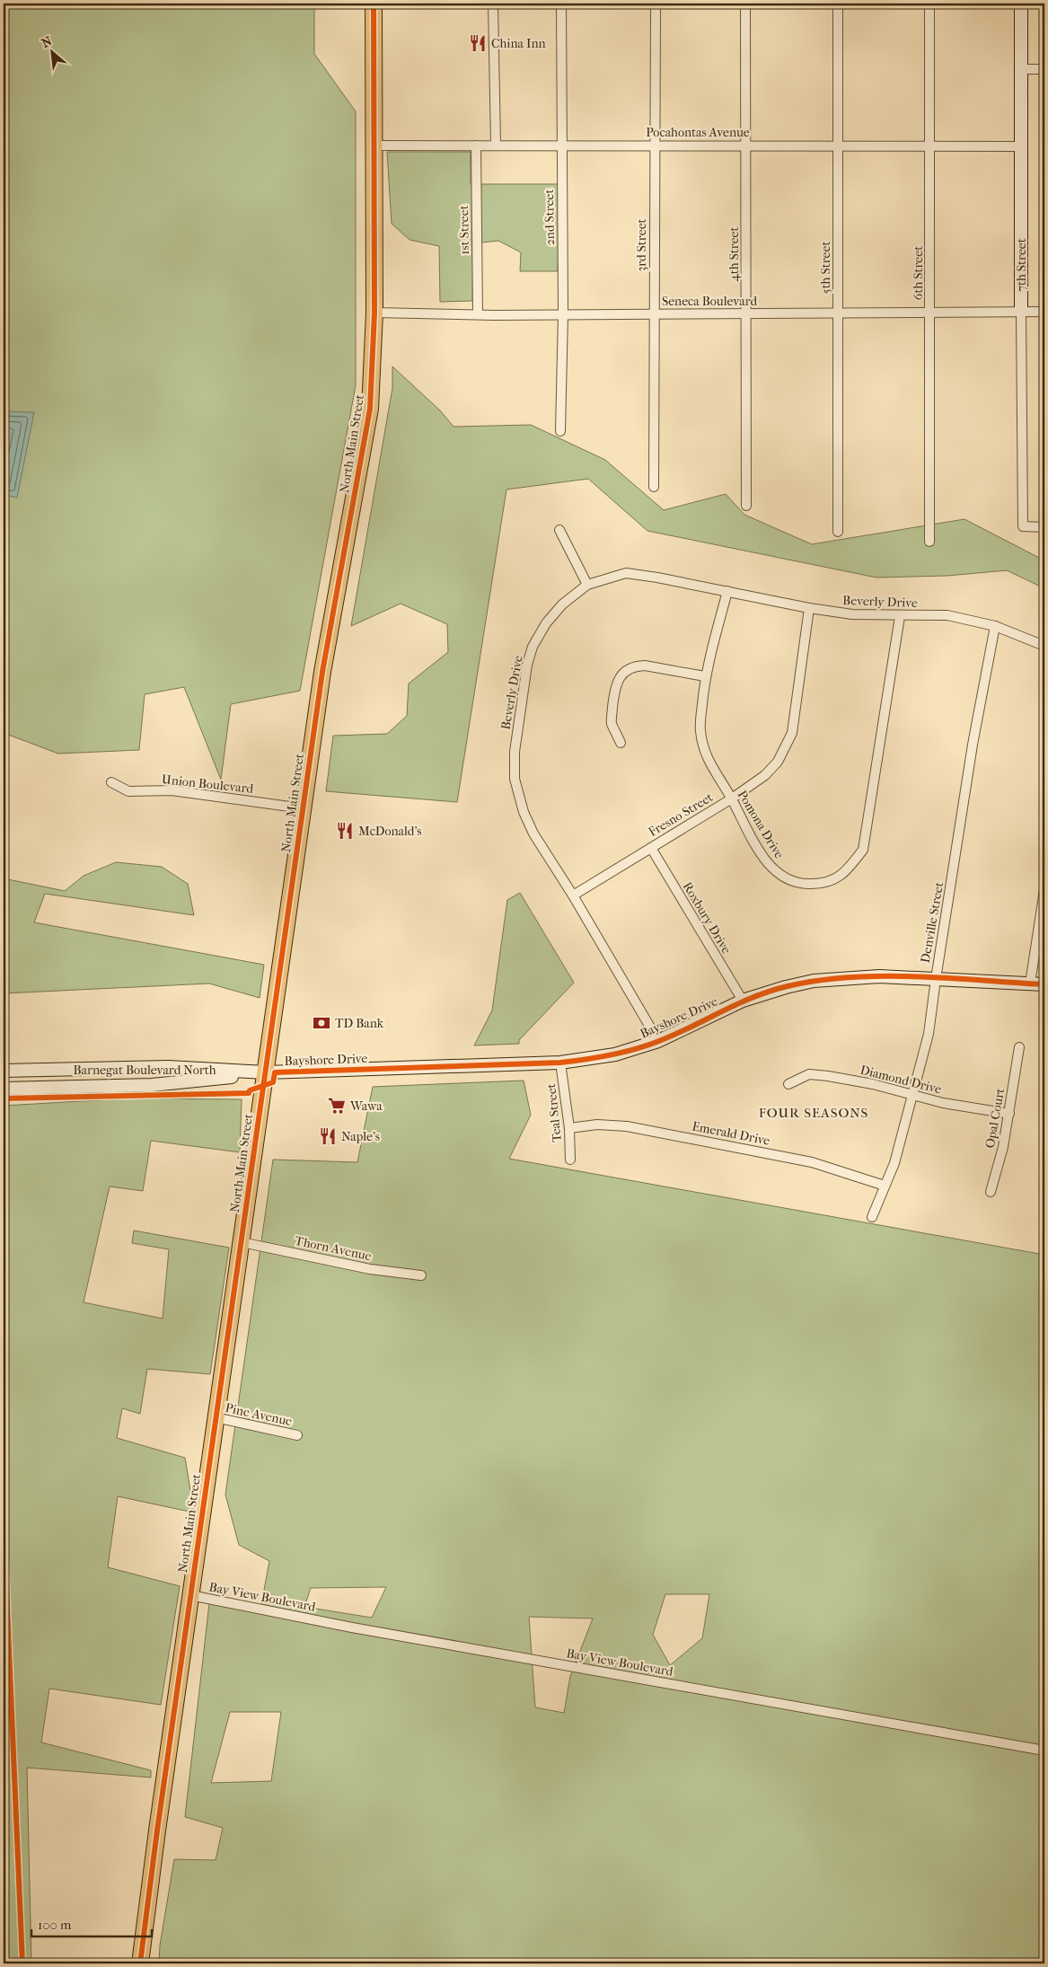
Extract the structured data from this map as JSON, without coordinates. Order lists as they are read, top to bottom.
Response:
{
  "streets": {
    "highway": ["North Main Street"],
    "street": [
      "Pocahontas Avenue",
      "2nd Street",
      "1st Street",
      "3rd Street",
      "4th Street",
      "7th Street",
      "5th Street",
      "6th Street",
      "Seneca Boulevard",
      "Beverly Drive",
      "Union Boulevard",
      "Fresno Street",
      "Pomona Drive",
      "Roxbury Drive",
      "Denville Street",
      "Bayshore Drive",
      "Barnegat Boulevard North",
      "Diamond Drive",
      "Teal Street",
      "Opal Court",
      "Emerald Drive",
      "Thorn Avenue",
      "Pine Avenue",
      "Bay View Boulevard"
    ]
  },
  "crossings": [
    ["Pocahontas Avenue", "2nd Street"],
    ["Pocahontas Avenue", "1st Street"],
    ["Pocahontas Avenue", "3rd Street"],
    ["Pocahontas Avenue", "4th Street"],
    ["Pocahontas Avenue", "7th Street"],
    ["Pocahontas Avenue", "5th Street"],
    ["Pocahontas Avenue", "6th Street"],
    ["Pocahontas Avenue", "North Main Street"],
    ["2nd Street", "Seneca Boulevard"],
    ["1st Street", "Seneca Boulevard"],
    ["3rd Street", "Seneca Boulevard"],
    ["4th Street", "Seneca Boulevard"],
    ["7th Street", "Seneca Boulevard"],
    ["5th Street", "Seneca Boulevard"],
    ["6th Street", "Seneca Boulevard"],
    ["Seneca Boulevard", "North Main Street"],
    ["North Main Street", "Union Boulevard"],
    ["North Main Street", "Bayshore Drive"],
    ["North Main Street", "Barnegat Boulevard North"],
    ["North Main Street", "Thorn Avenue"],
    ["North Main Street", "Pine Avenue"],
    ["North Main Street", "Bay View Boulevard"],
    ["Beverly Drive", "Fresno Street"],
    ["Beverly Drive", "Pomona Drive"],
    ["Beverly Drive", "Denville Street"],
    ["Beverly Drive", "Bayshore Drive"],
    ["Fresno Street", "Pomona Drive"],
    ["Fresno Street", "Roxbury Drive"],
    ["Roxbury Drive", "Bayshore Drive"],
    ["Denville Street", "Bayshore Drive"],
    ["Denville Street", "Diamond Drive"],
    ["Denville Street", "Emerald Drive"],
    ["Bayshore Drive", "Barnegat Boulevard North"],
    ["Bayshore Drive", "Teal Street"],
    ["Diamond Drive", "Opal Court"],
    ["Teal Street", "Emerald Drive"]
  ],
  "districts": ["FOUR SEASONS"],
  "places": {
    "restaurant": ["China Inn", "McDonald's", "Naple's"],
    "bank": ["TD Bank"],
    "supermarket": ["Wawa"]
  },
  "scale_bar": "100 m",
  "north": "top left"
}
